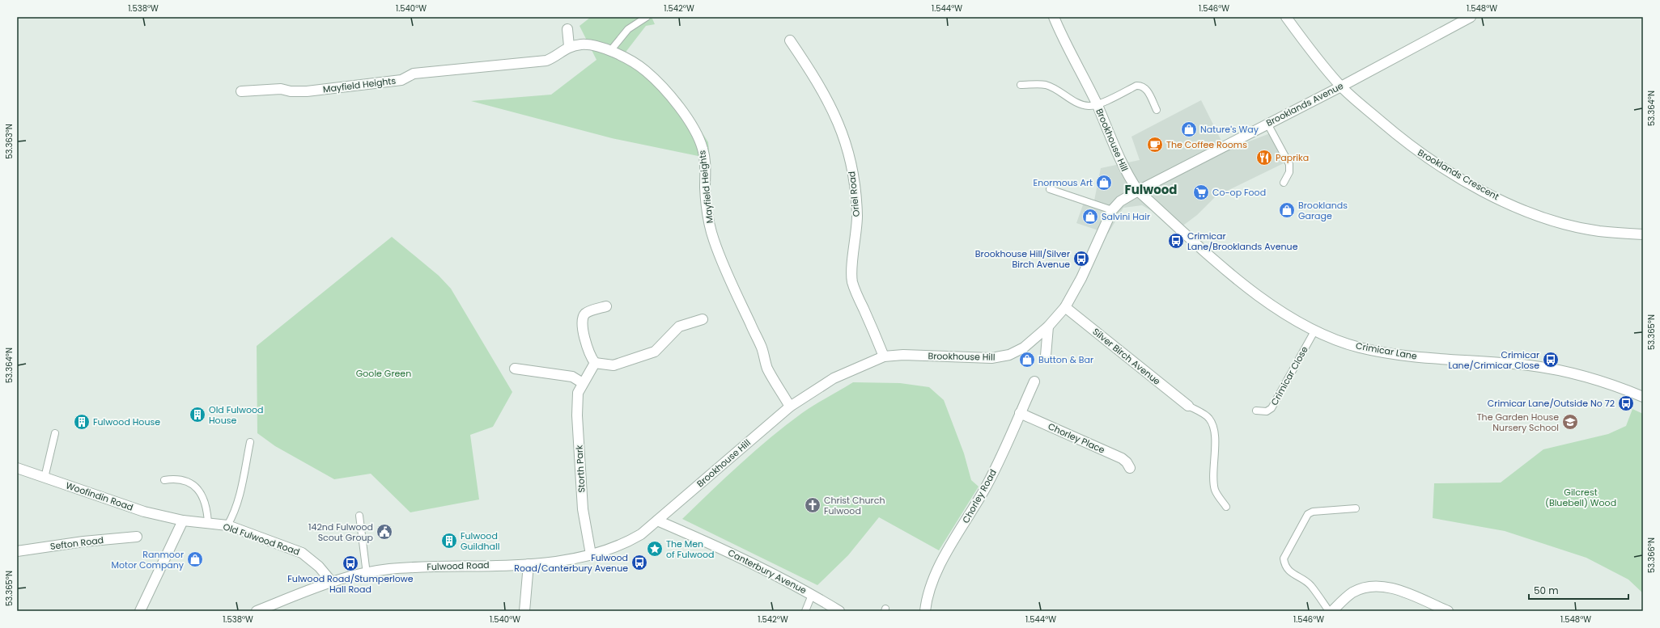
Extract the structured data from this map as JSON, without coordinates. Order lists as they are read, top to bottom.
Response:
{
  "streets": {
    "street": [
      "Mayfield Heights",
      "Brooklands Avenue",
      "Brookhouse Hill",
      "Brooklands Crescent",
      "Oriel Road",
      "Crimicar Lane",
      "Silver Birch Avenue",
      "Chorley Place",
      "Storth Park",
      "Woofindin Road",
      "Chorley Road",
      "Old Fulwood Road",
      "Sefton Road",
      "Fulwood Road",
      "Canterbury Avenue"
    ],
    "lane": ["Crimicar Close"]
  },
  "crossings": [
    ["Mayfield Heights", "Brookhouse Hill"],
    ["Brooklands Avenue", "Brookhouse Hill"],
    ["Brooklands Avenue", "Brooklands Crescent"],
    ["Brooklands Avenue", "Crimicar Lane"],
    ["Brookhouse Hill", "Oriel Road"],
    ["Brookhouse Hill", "Crimicar Lane"],
    ["Brookhouse Hill", "Silver Birch Avenue"],
    ["Brookhouse Hill", "Fulwood Road"],
    ["Brookhouse Hill", "Canterbury Avenue"],
    ["Crimicar Lane", "Crimicar Close"],
    ["Chorley Place", "Chorley Road"],
    ["Storth Park", "Fulwood Road"],
    ["Woofindin Road", "Old Fulwood Road"],
    ["Old Fulwood Road", "Fulwood Road"],
    ["Fulwood Road", "Canterbury Avenue"]
  ],
  "districts": ["Fulwood"],
  "parks": ["Goole Green", "Gilcrest (Bluebell) Wood"],
  "places": {
    "shop": [
      "Nature's Way",
      "Enormous Art",
      "Brooklands Garage",
      "Salvini Hair",
      "Button & Bar",
      "Ranmoor Motor Company"
    ],
    "cafe": ["The Coffee Rooms"],
    "restaurant": ["Paprika"],
    "supermarket": ["Co-op Food"],
    "bus stop": [
      "Crimicar Lane/Brooklands Avenue",
      "Brookhouse Hill/Silver Birch Avenue",
      "Crimicar Lane/Crimicar Close",
      "Crimicar Lane/Outside No 72",
      "Fulwood Road/Canterbury Avenue",
      "Fulwood Road/Stumperlowe Hall Road"
    ],
    "building": ["Old Fulwood House", "Fulwood House", "Fulwood Guildhall"],
    "school or university": ["The Garden House Nursery School"],
    "church": ["Christ Church Fulwood"],
    "public building": ["142nd Fulwood Scout Group"],
    "place": ["The Men of Fulwood"]
  },
  "scale_bar": "50 m",
  "coordinates": [
    "1.538°W",
    "1.540°W",
    "1.542°W",
    "1.544°W",
    "1.546°W",
    "1.548°W",
    "53.364°N",
    "53.363°N",
    "53.365°N",
    "53.366°N"
  ]
}
